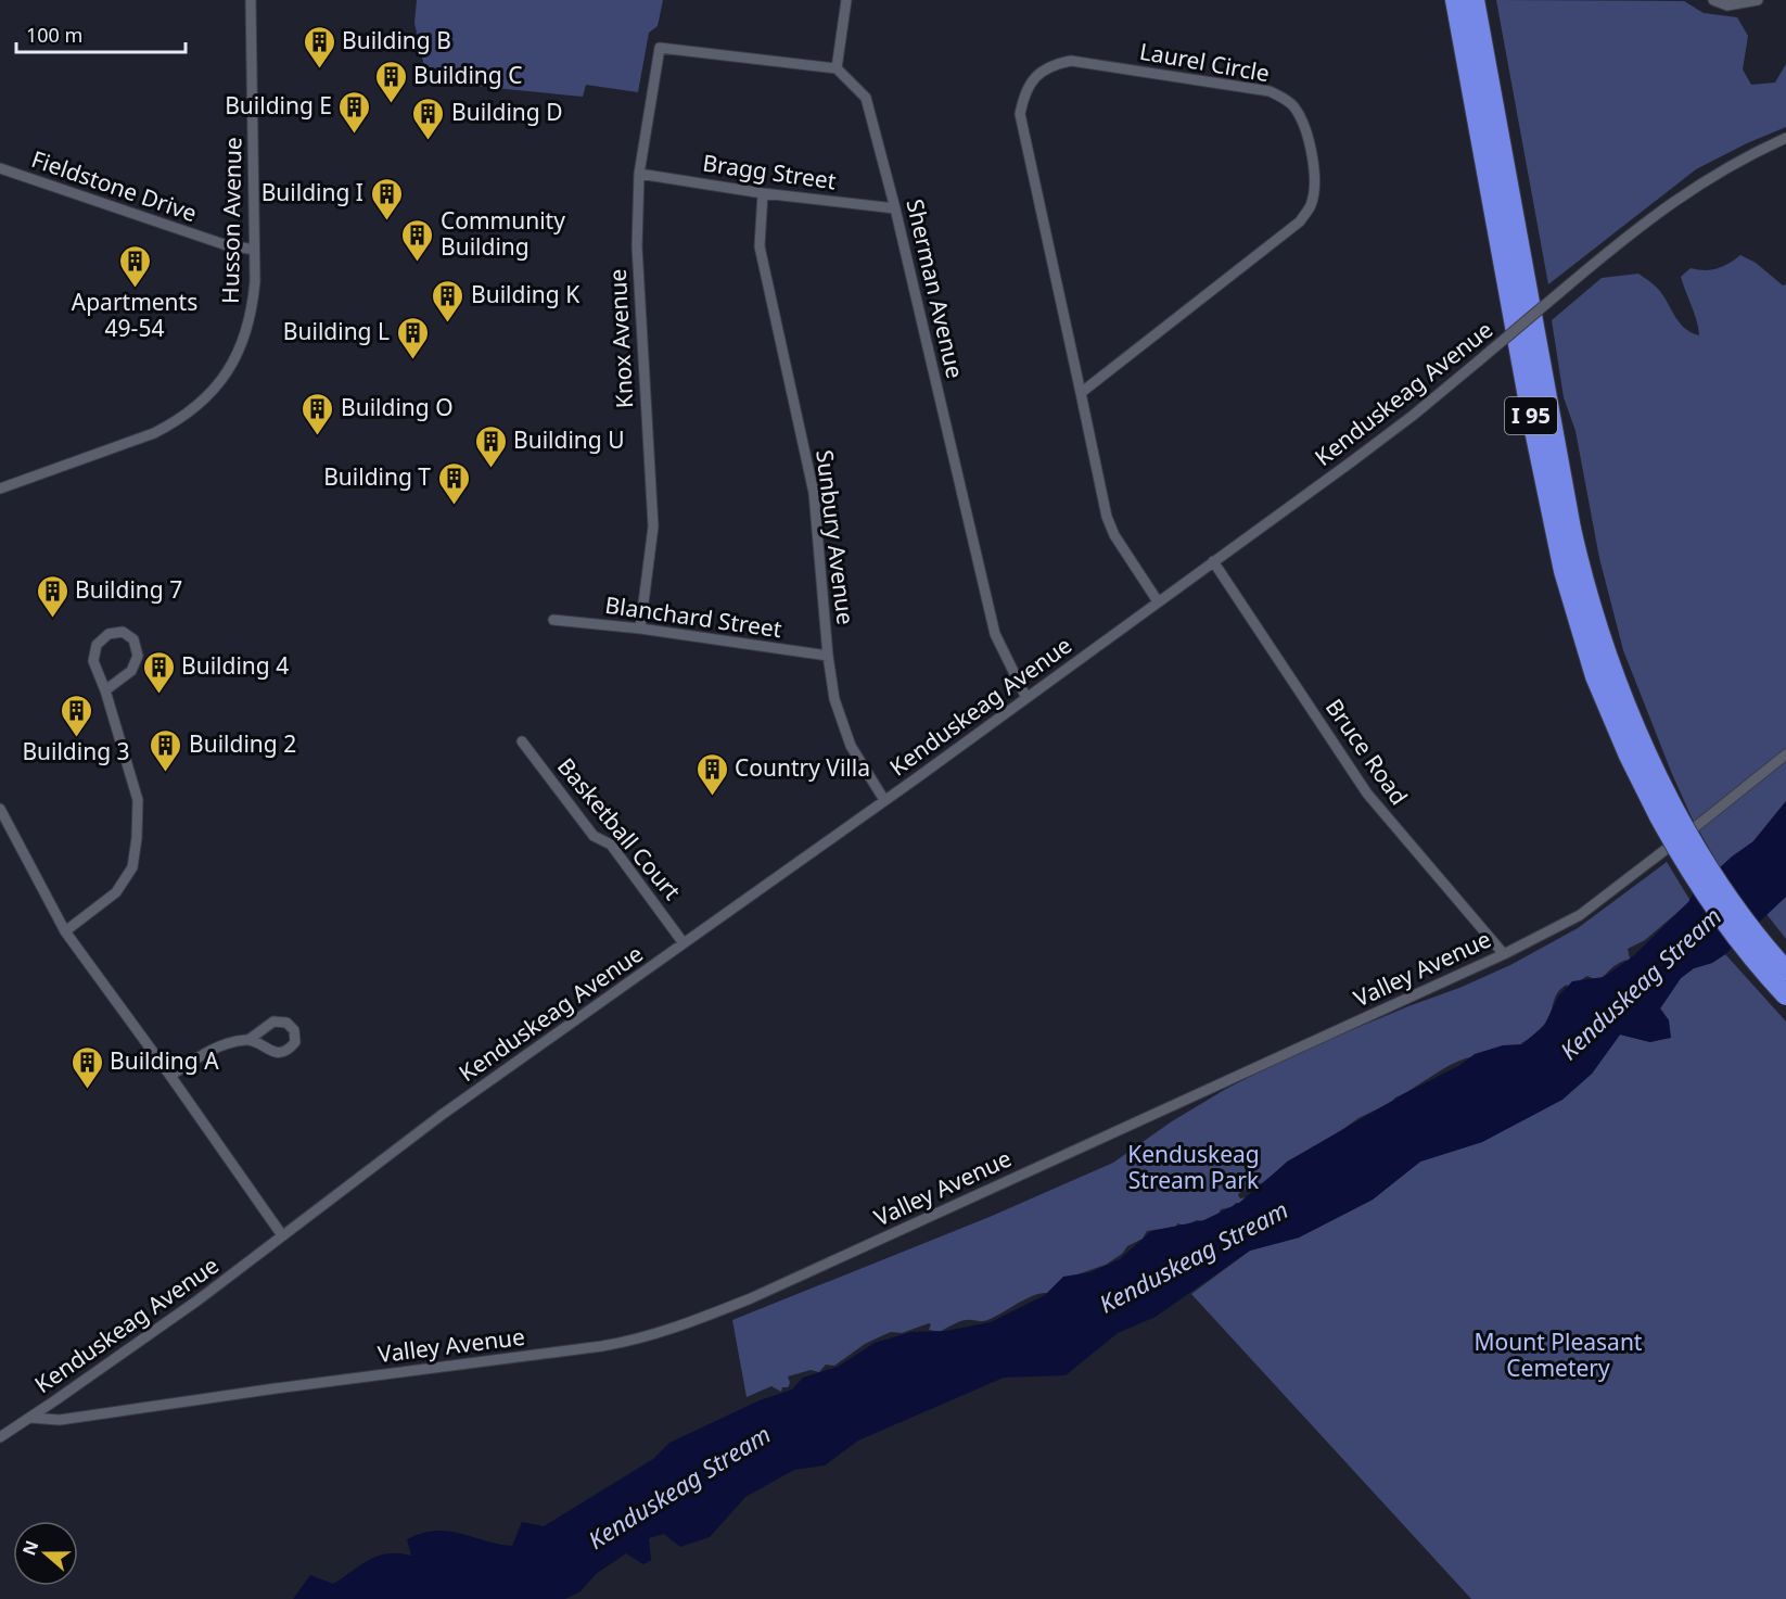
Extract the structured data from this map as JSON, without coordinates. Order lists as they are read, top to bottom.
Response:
{
  "streets": {
    "highway": ["I 95"],
    "street": [
      "Laurel Circle",
      "Bragg Street",
      "Fieldstone Drive",
      "Husson Avenue",
      "Sherman Avenue",
      "Knox Avenue",
      "Kenduskeag Avenue",
      "Sunbury Avenue",
      "Blanchard Street",
      "Bruce Road",
      "Basketball Court",
      "Valley Avenue"
    ]
  },
  "crossings": [
    ["Laurel Circle", "Kenduskeag Avenue"],
    ["Bragg Street", "Sherman Avenue"],
    ["Bragg Street", "Knox Avenue"],
    ["Bragg Street", "Sunbury Avenue"],
    ["Fieldstone Drive", "Husson Avenue"],
    ["Sherman Avenue", "Knox Avenue"],
    ["Sherman Avenue", "Kenduskeag Avenue"],
    ["Knox Avenue", "Blanchard Street"],
    ["Kenduskeag Avenue", "Sunbury Avenue"],
    ["Kenduskeag Avenue", "Bruce Road"],
    ["Kenduskeag Avenue", "Basketball Court"],
    ["Kenduskeag Avenue", "Valley Avenue"],
    ["Sunbury Avenue", "Blanchard Street"],
    ["Bruce Road", "Valley Avenue"]
  ],
  "water": ["Kenduskeag Stream"],
  "parks": ["Kenduskeag Stream Park", "Mount Pleasant Cemetery"],
  "places": {
    "building": [
      "Building B",
      "Building C",
      "Building E",
      "Building D",
      "Building I",
      "Community Building",
      "Apartments 49-54",
      "Building K",
      "Building L",
      "Building O",
      "Building U",
      "Building T",
      "Building 7",
      "Building 4",
      "Building 3",
      "Building 2",
      "Country Villa",
      "Building A"
    ]
  },
  "scale_bar": "100 m",
  "north": "left"
}
